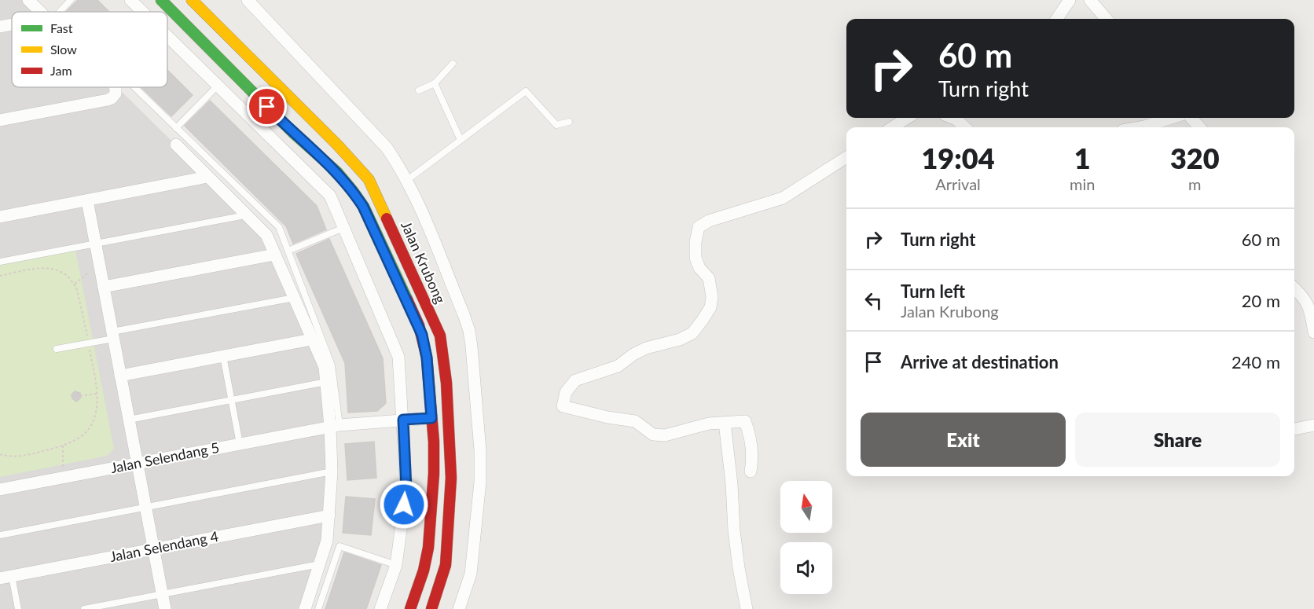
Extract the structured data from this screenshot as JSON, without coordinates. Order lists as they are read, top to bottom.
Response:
{
  "streets": {
    "main road": ["Jalan Krubong"],
    "street": ["Jalan Selendang 5", "Jalan Selendang 4"]
  },
  "crossings": [
    ["Jalan Krubong", "Jalan Selendang 5"]
  ],
  "legend": ["Fast", "Slow", "Jam"],
  "north": "top",
  "page": {
    "turn": ["60 m", "Turn right"],
    "eta": [
      "19:04",
      "Arrival",
      "1",
      "min",
      "320",
      "m"
    ],
    "list": [
      {
        "name": "Turn right",
        "value": "60 m"
      },
      {
        "name": "Turn left",
        "note": "Jalan Krubong",
        "value": "20 m"
      },
      {
        "name": "Arrive at destination",
        "value": "240 m"
      }
    ],
    "buttons": ["Exit", "Share"]
  }
}
